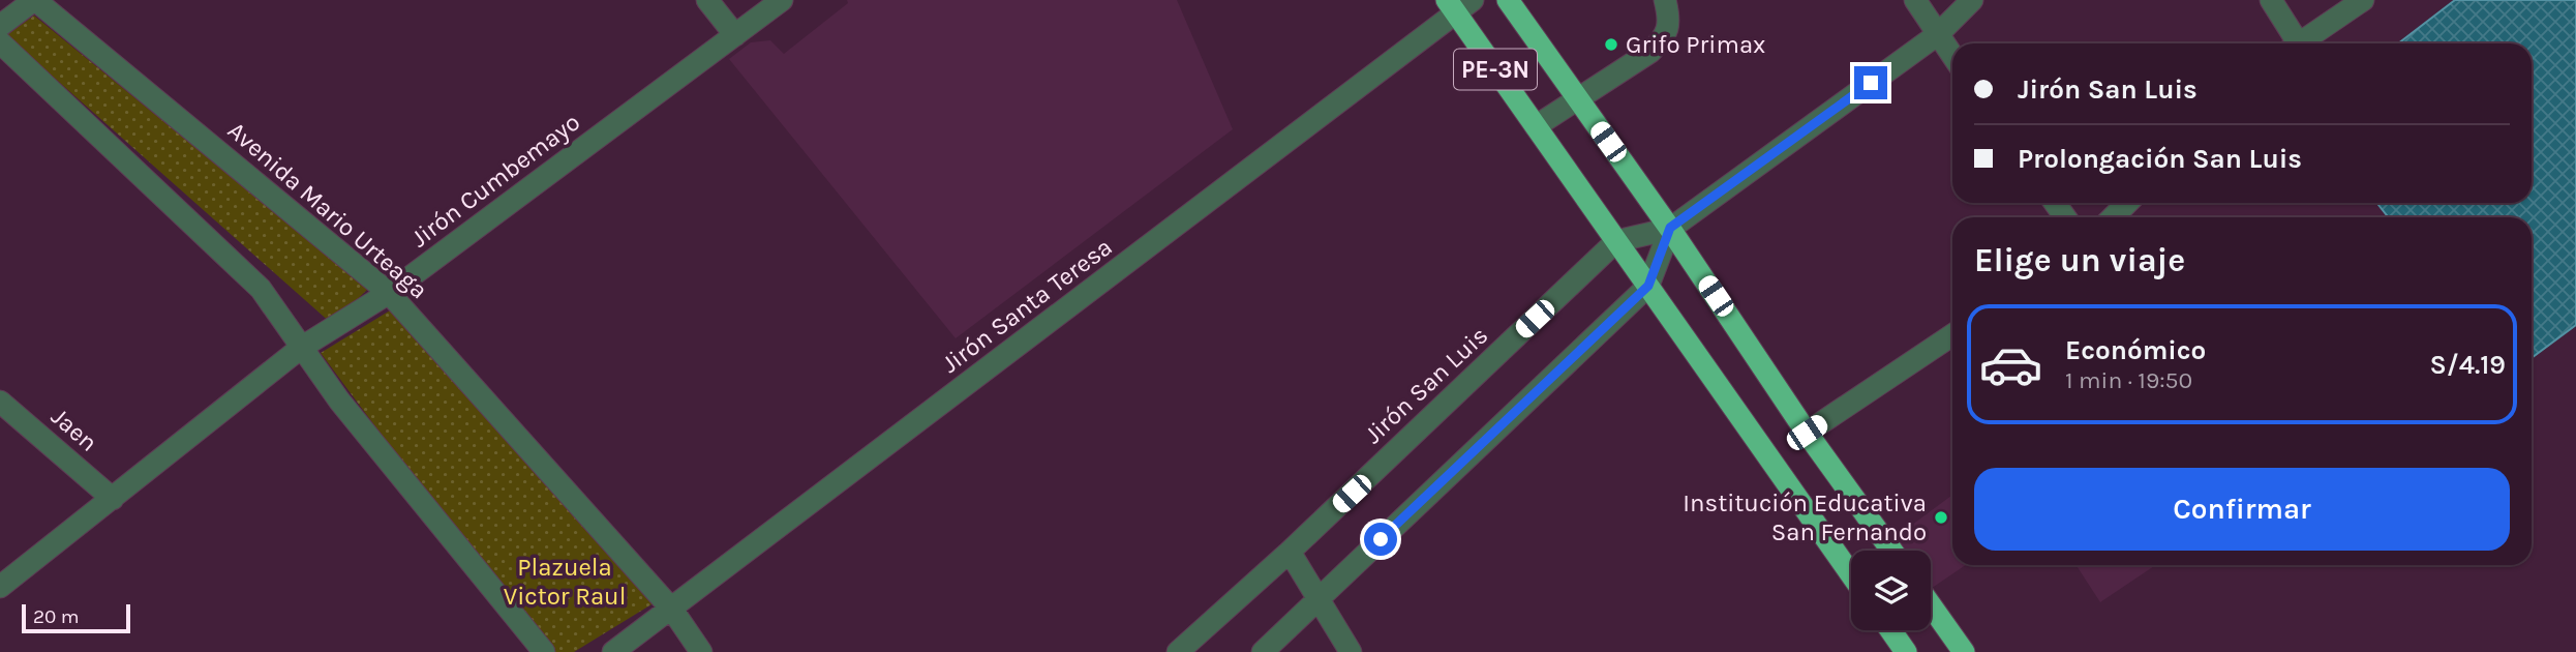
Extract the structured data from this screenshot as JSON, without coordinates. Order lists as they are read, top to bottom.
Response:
{
  "streets": {
    "highway": ["PE-3N"],
    "street": [
      "Jirón Cumbemayo",
      "Avenida Mario Urteaga",
      "Jirón Santa Teresa",
      "Jirón San Luis",
      "Jaen"
    ]
  },
  "crossings": [
    ["PE-3N", "Jirón Santa Teresa"],
    ["PE-3N", "Jirón San Luis"],
    ["Jirón Cumbemayo", "Avenida Mario Urteaga"],
    ["Jirón Cumbemayo", "Jaen"],
    ["Avenida Mario Urteaga", "Jirón Santa Teresa"]
  ],
  "parks": ["Plazuela Victor Raul"],
  "places": ["Grifo Primax", "Institución Educativa San Fernando"],
  "scale_bar": "20 m",
  "page": {
    "banner": ["Jirón San Luis", "Prolongación San Luis"],
    "heading": "Elige un viaje",
    "list": [
      {
        "name": "Económico",
        "note": "1 min · 19:50",
        "value": "S/4.19"
      }
    ],
    "buttons": "Confirmar",
    "scale": "20 m"
  }
}
